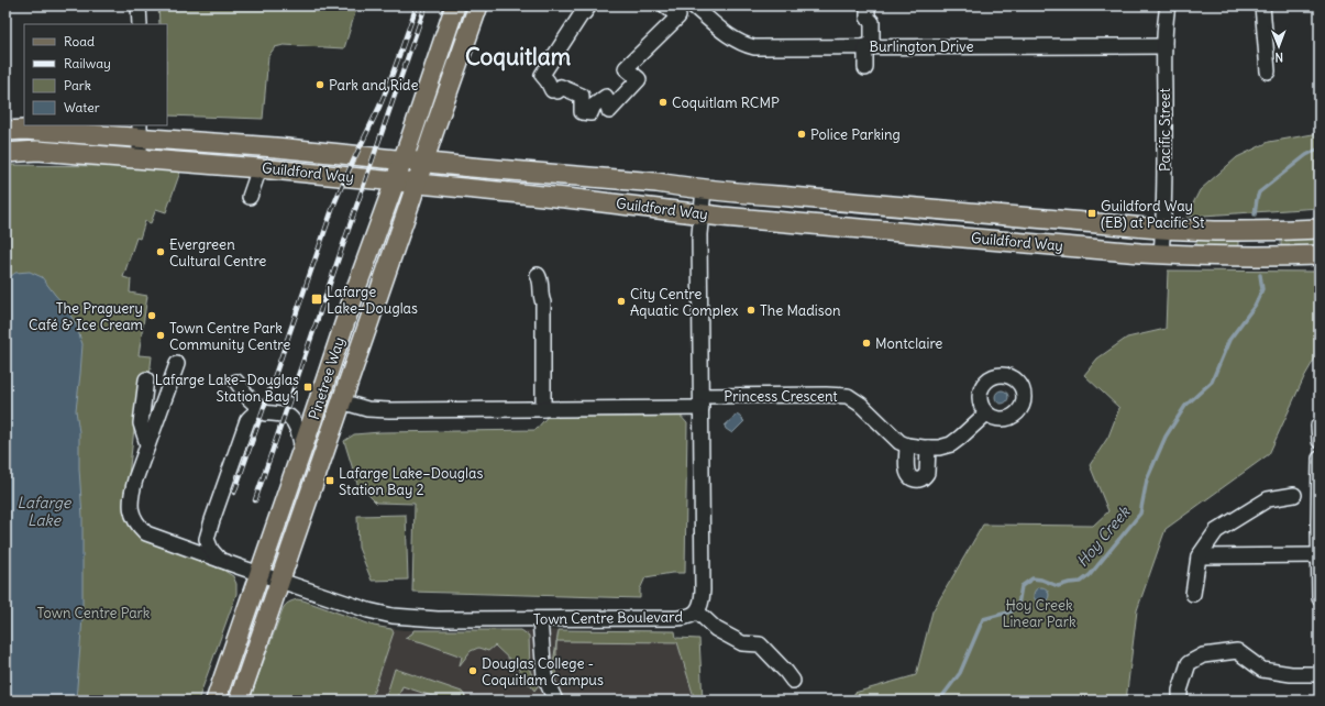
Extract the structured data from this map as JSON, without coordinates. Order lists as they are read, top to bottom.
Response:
{
  "streets": {
    "main road": ["Guildford Way", "Pinetree Way"],
    "street": [
      "Burlington Drive",
      "Pacific Street",
      "Princess Crescent",
      "Town Centre Boulevard"
    ]
  },
  "crossings": [
    ["Burlington Drive", "Pacific Street"],
    ["Pacific Street", "Guildford Way"],
    ["Guildford Way", "Pinetree Way"],
    ["Guildford Way", "Town Centre Boulevard"],
    ["Pinetree Way", "Princess Crescent"],
    ["Pinetree Way", "Town Centre Boulevard"],
    ["Princess Crescent", "Town Centre Boulevard"]
  ],
  "districts": ["Coquitlam"],
  "water": ["Lafarge Lake", "Hoy Creek"],
  "parks": ["Hoy Creek Linear Park", "Town Centre Park"],
  "places": {
    "other": [
      "Park and Ride",
      "Coquitlam RCMP",
      "Police Parking",
      "Evergreen Cultural Centre",
      "City Centre Aquatic Complex",
      "The Madison",
      "The Praguery Café & Ice Cream",
      "Town Centre Park Community Centre",
      "Montclaire",
      "Douglas College - Coquitlam Campus"
    ],
    "transit": [
      "Guildford Way (EB) at Pacific St",
      "Lafarge Lake–Douglas",
      "Lafarge Lake–Douglas Station Bay 1",
      "Lafarge Lake–Douglas Station Bay 2"
    ]
  },
  "legend": [
    "Road",
    "Railway",
    "Park",
    "Water"
  ],
  "north": "bottom"
}
